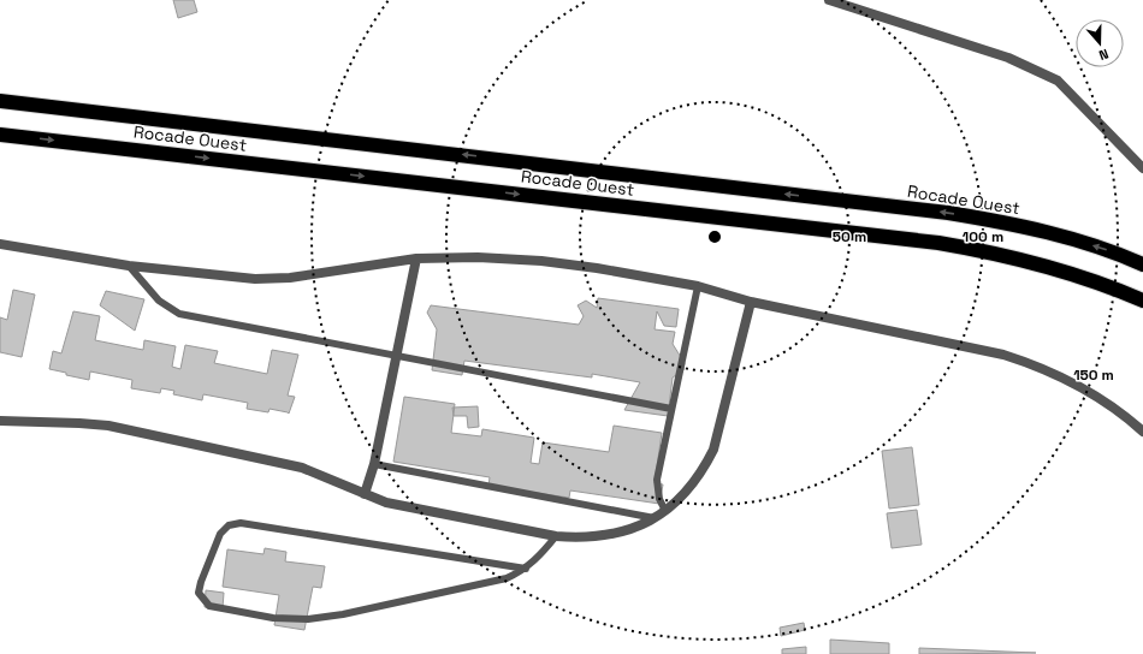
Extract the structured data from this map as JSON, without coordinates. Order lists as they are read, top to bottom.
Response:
{
  "streets": {
    "highway": ["Rocade Ouest"]
  },
  "north": "bottom",
  "rings": ["50 m", "100 m", "150 m"]
}
